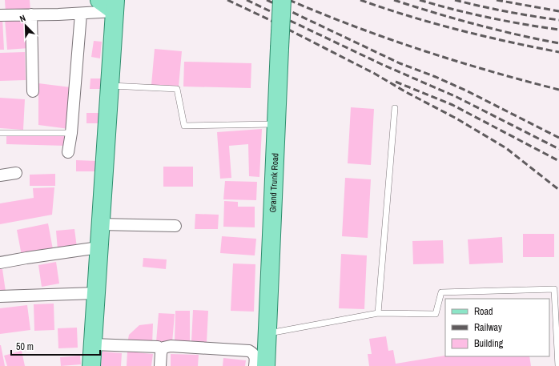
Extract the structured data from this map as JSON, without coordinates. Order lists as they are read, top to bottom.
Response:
{
  "streets": {
    "main road": ["Grand Trunk Road"]
  },
  "legend": ["Road", "Railway", "Building"],
  "scale_bar": "50 m",
  "north": "top left"
}
